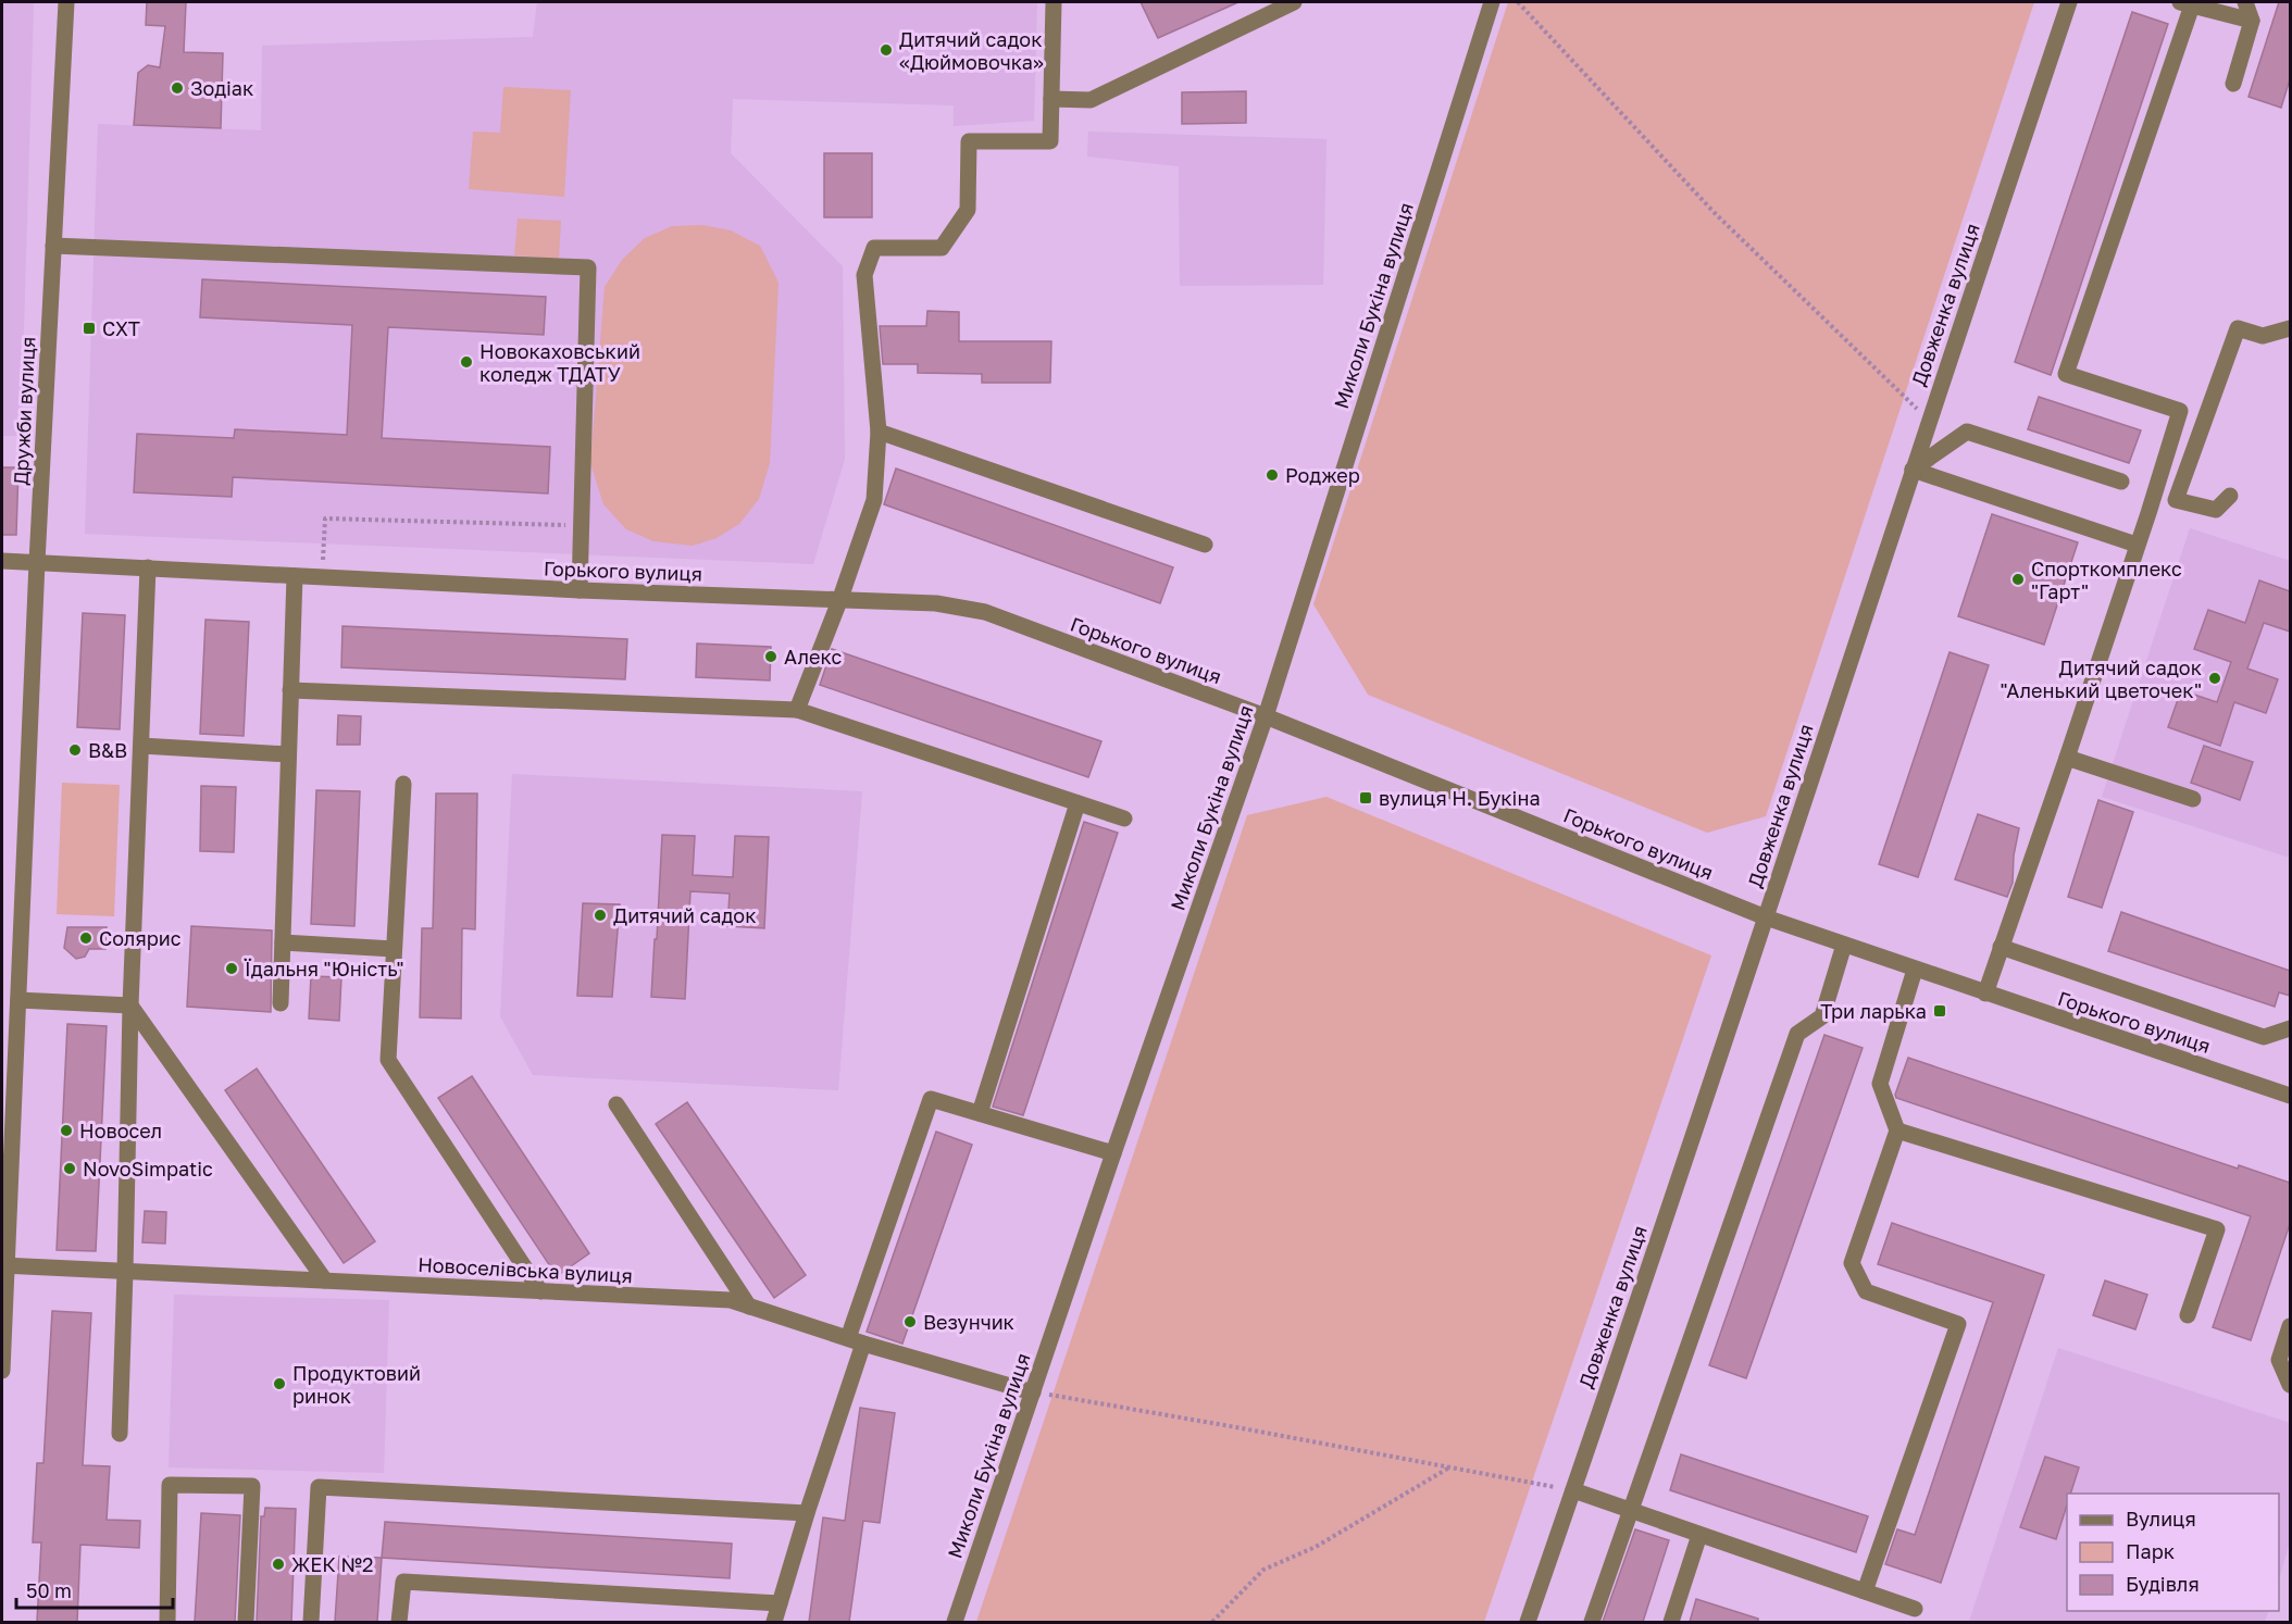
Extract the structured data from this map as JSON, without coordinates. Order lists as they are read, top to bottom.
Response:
{
  "streets": {
    "street": [
      "Довженка вулиця",
      "Миколи Букіна вулиця",
      "Дружби вулиця",
      "Горького вулиця",
      "Новоселівська вулиця"
    ]
  },
  "crossings": [
    ["Довженка вулиця", "Горького вулиця"],
    ["Миколи Букіна вулиця", "Горького вулиця"],
    ["Миколи Букіна вулиця", "Новоселівська вулиця"],
    ["Дружби вулиця", "Горького вулиця"],
    ["Дружби вулиця", "Новоселівська вулиця"]
  ],
  "places": {
    "other": [
      "Дитячий садок «Дюймовочка»",
      "Зодіак",
      "Новокаховський коледж ТДАТУ",
      "Роджер",
      "Спорткомплекс \"Гарт\"",
      "Алекс",
      "Дитячий садок \"Аленький цветочек\"",
      "В&В",
      "Дитячий садок",
      "Солярис",
      "Їдальня \"Юність\"",
      "Новосел",
      "NovoSimpatic",
      "Везунчик",
      "Продуктовий ринок",
      "ЖЕК №2"
    ],
    "transit": ["СХТ", "вулиця Н. Букіна", "Три ларька"]
  },
  "legend": ["Вулиця", "Парк", "Будівля"],
  "scale_bar": "50 m"
}
